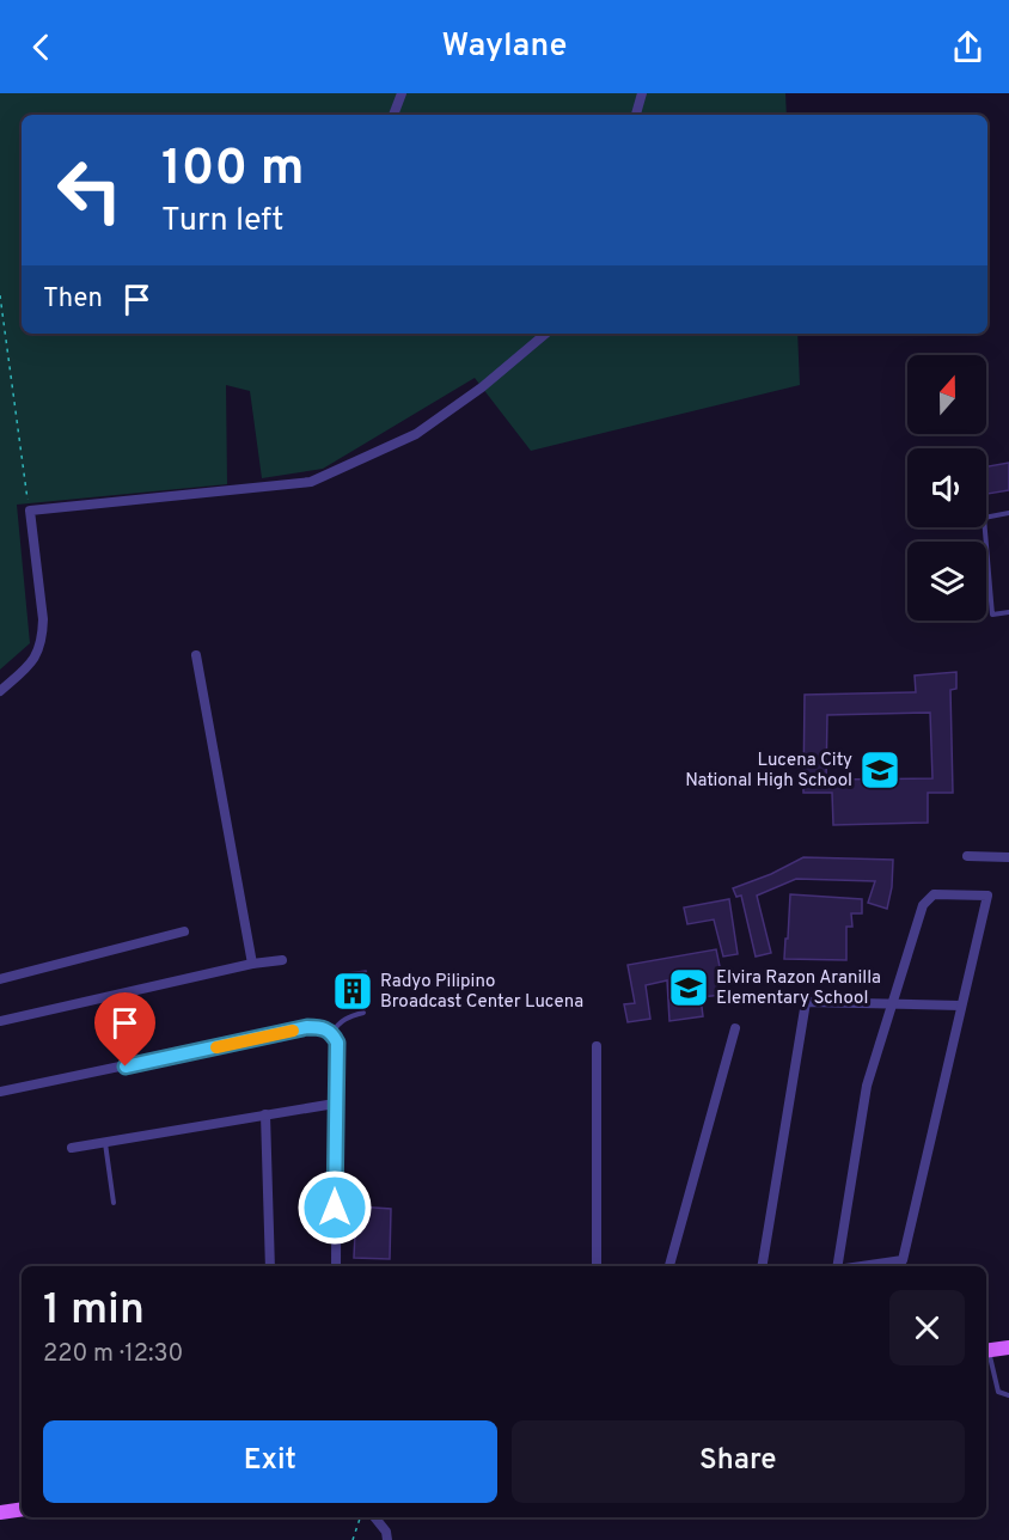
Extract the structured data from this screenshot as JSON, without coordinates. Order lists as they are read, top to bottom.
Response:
{
  "places": {
    "school or university": ["Lucena City National High School", "Elvira Razon Aranilla Elementary School"],
    "building": ["Radyo Pilipino Broadcast Center Lucena"]
  },
  "north": "top",
  "page": {
    "header": "Waylane",
    "turn": ["100 m", "Turn left"],
    "then": "Then",
    "heading": ["1 min", "220 m · 12:30"],
    "buttons": ["Exit", "Share"]
  }
}
